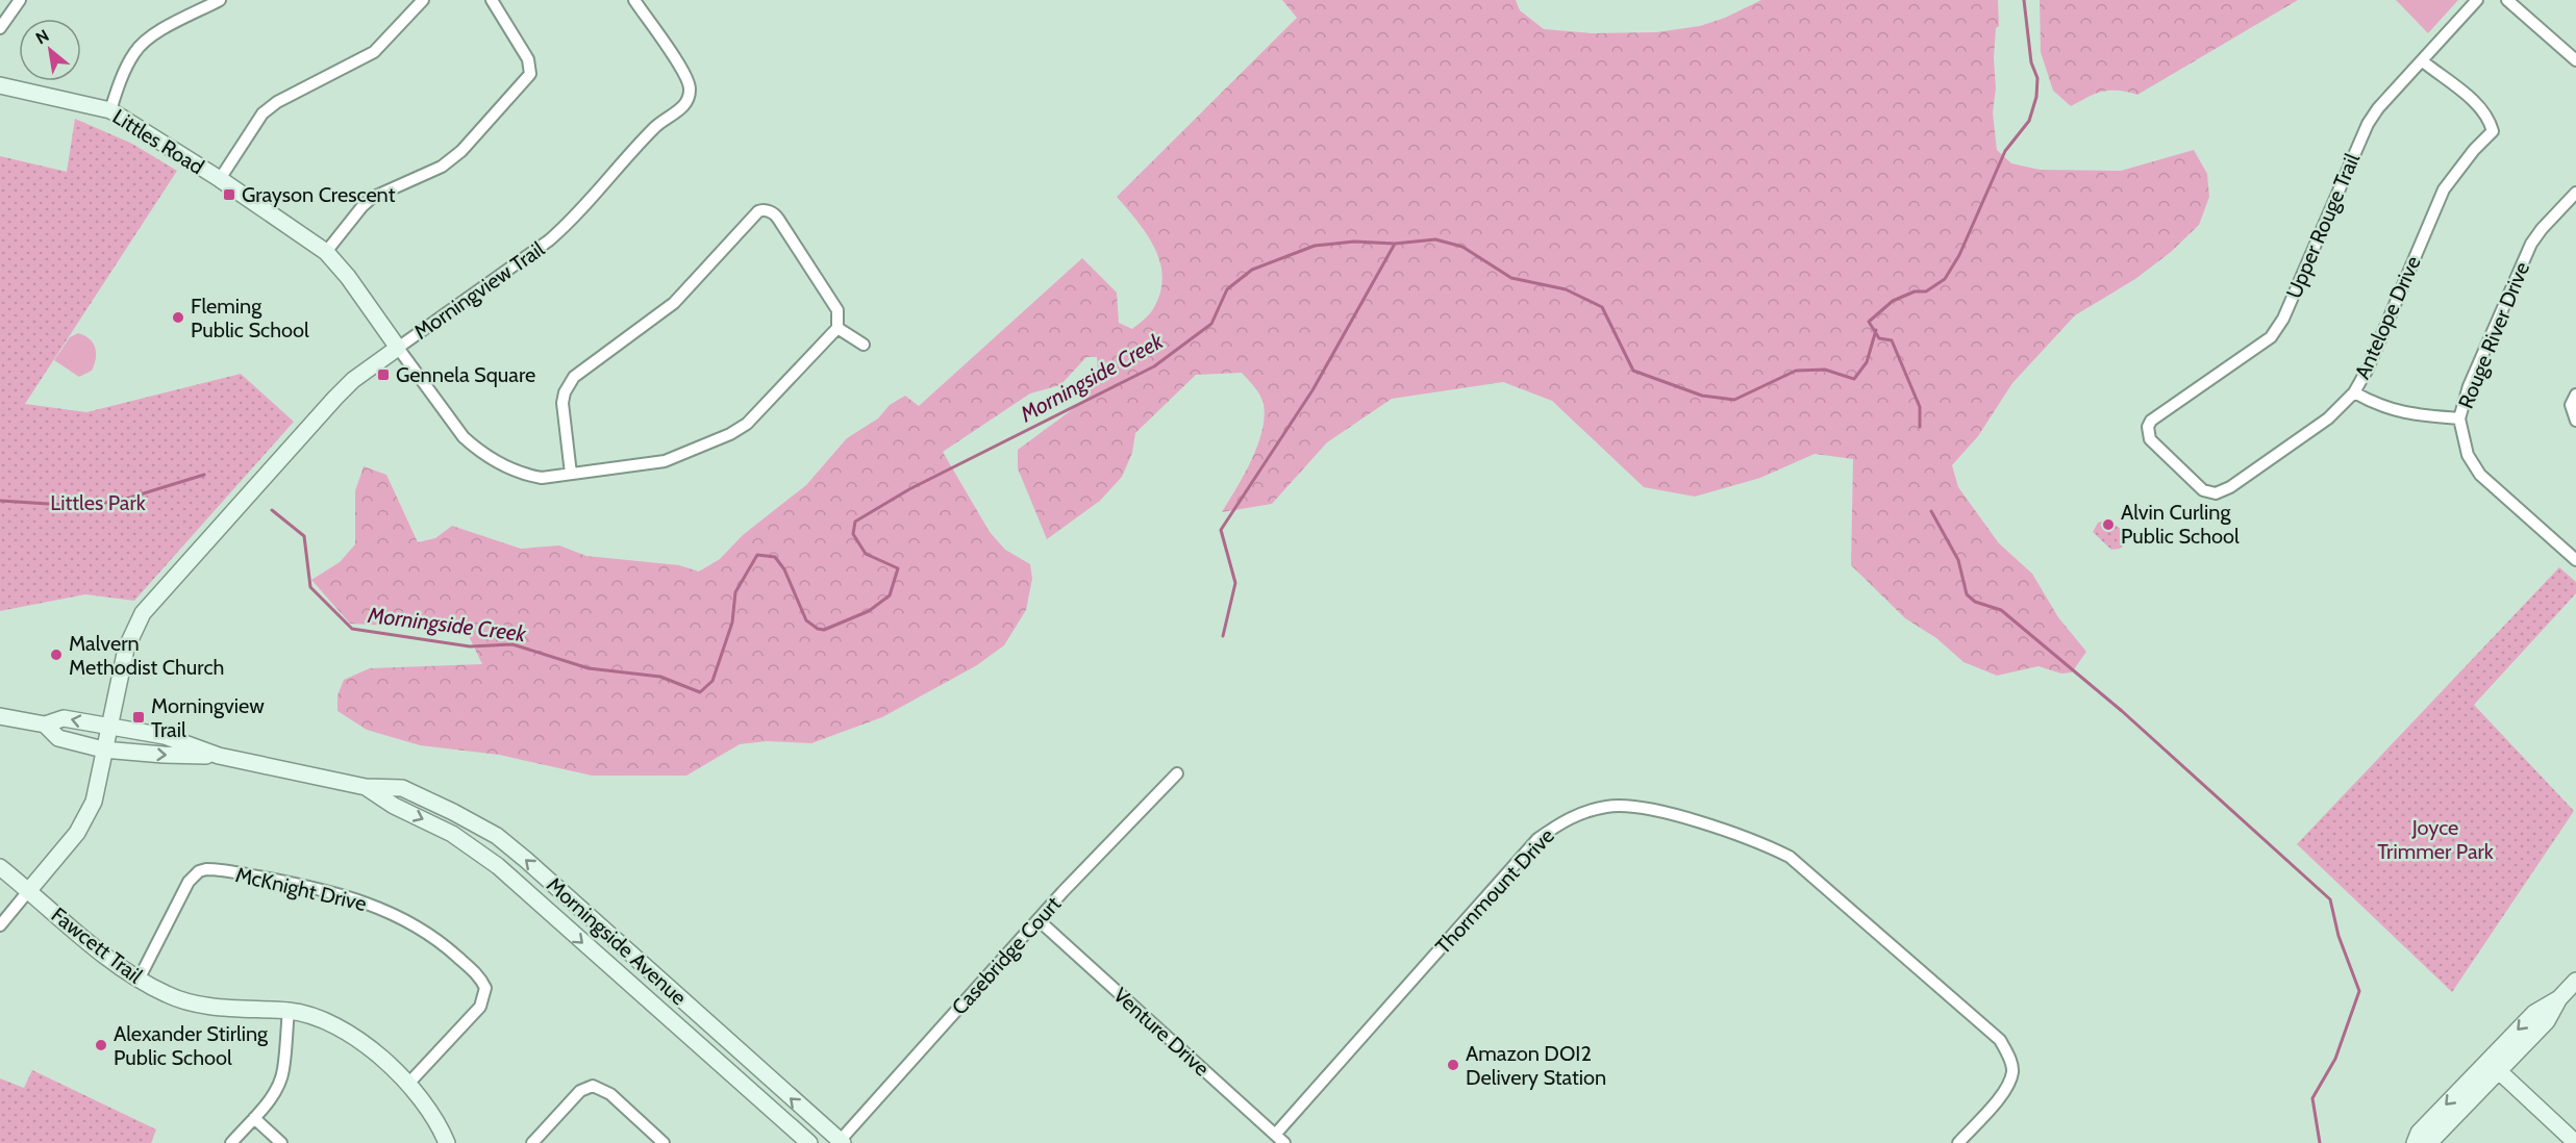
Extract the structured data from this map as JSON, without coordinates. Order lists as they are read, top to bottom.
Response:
{
  "streets": {
    "main road": [
      "Littles Road",
      "Morningview Trail",
      "Morningside Avenue",
      "Fawcett Trail"
    ],
    "street": [
      "Upper Rouge Trail",
      "Antelope Drive",
      "Rouge River Drive",
      "McKnight Drive",
      "Thornmount Drive",
      "Casebridge Court",
      "Venture Drive"
    ]
  },
  "crossings": [
    ["Littles Road", "Morningview Trail"],
    ["Upper Rouge Trail", "Antelope Drive"],
    ["Morningview Trail", "Morningside Avenue"],
    ["Morningview Trail", "Fawcett Trail"],
    ["McKnight Drive", "Fawcett Trail"],
    ["Thornmount Drive", "Venture Drive"],
    ["Morningside Avenue", "Casebridge Court"],
    ["Casebridge Court", "Venture Drive"]
  ],
  "water": ["Morningside Creek"],
  "parks": ["Littles Park", "Joyce Trimmer Park"],
  "places": {
    "transit": ["Grayson Crescent", "Gennela Square", "Morningview Trail"],
    "other": [
      "Fleming Public School",
      "Alvin Curling Public School",
      "Malvern Methodist Church",
      "Alexander Stirling Public School",
      "Amazon DOI2 Delivery Station"
    ]
  },
  "north": "top left"
}
